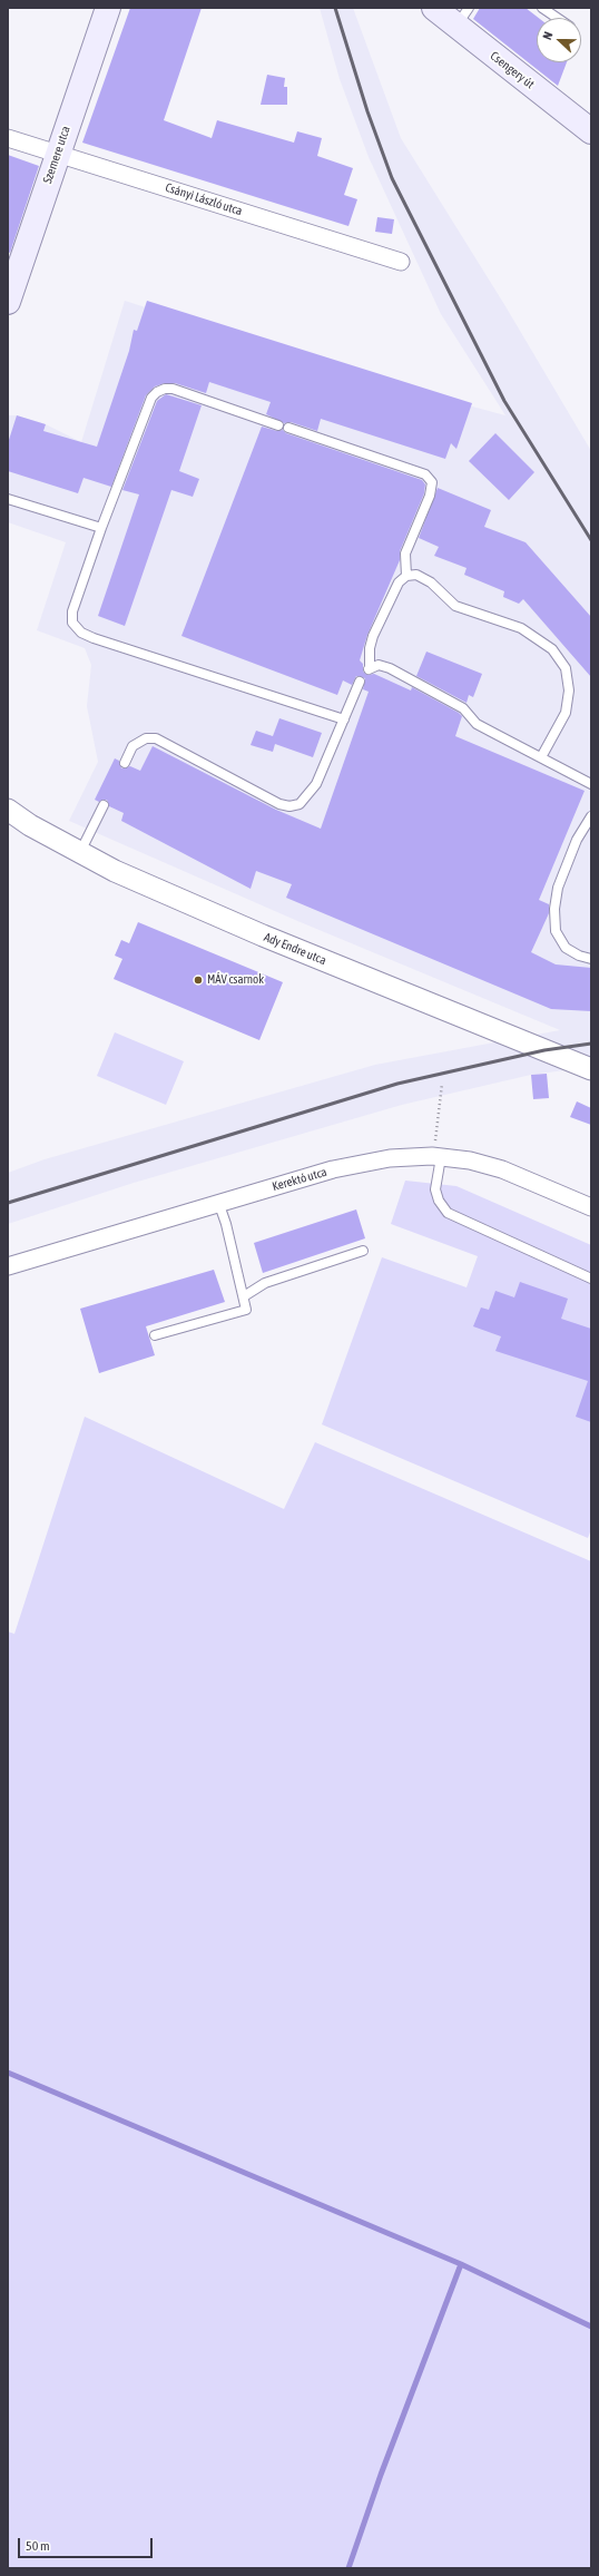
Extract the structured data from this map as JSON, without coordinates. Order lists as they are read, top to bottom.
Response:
{
  "streets": {
    "main road": ["Csengery út", "Szemere utca"],
    "street": ["Csányi László utca", "Ady Endre utca", "Kerektó utca"]
  },
  "crossings": [
    ["Szemere utca", "Csányi László utca"]
  ],
  "places": ["MÁV csarnok"],
  "scale_bar": "50 m",
  "north": "left"
}
